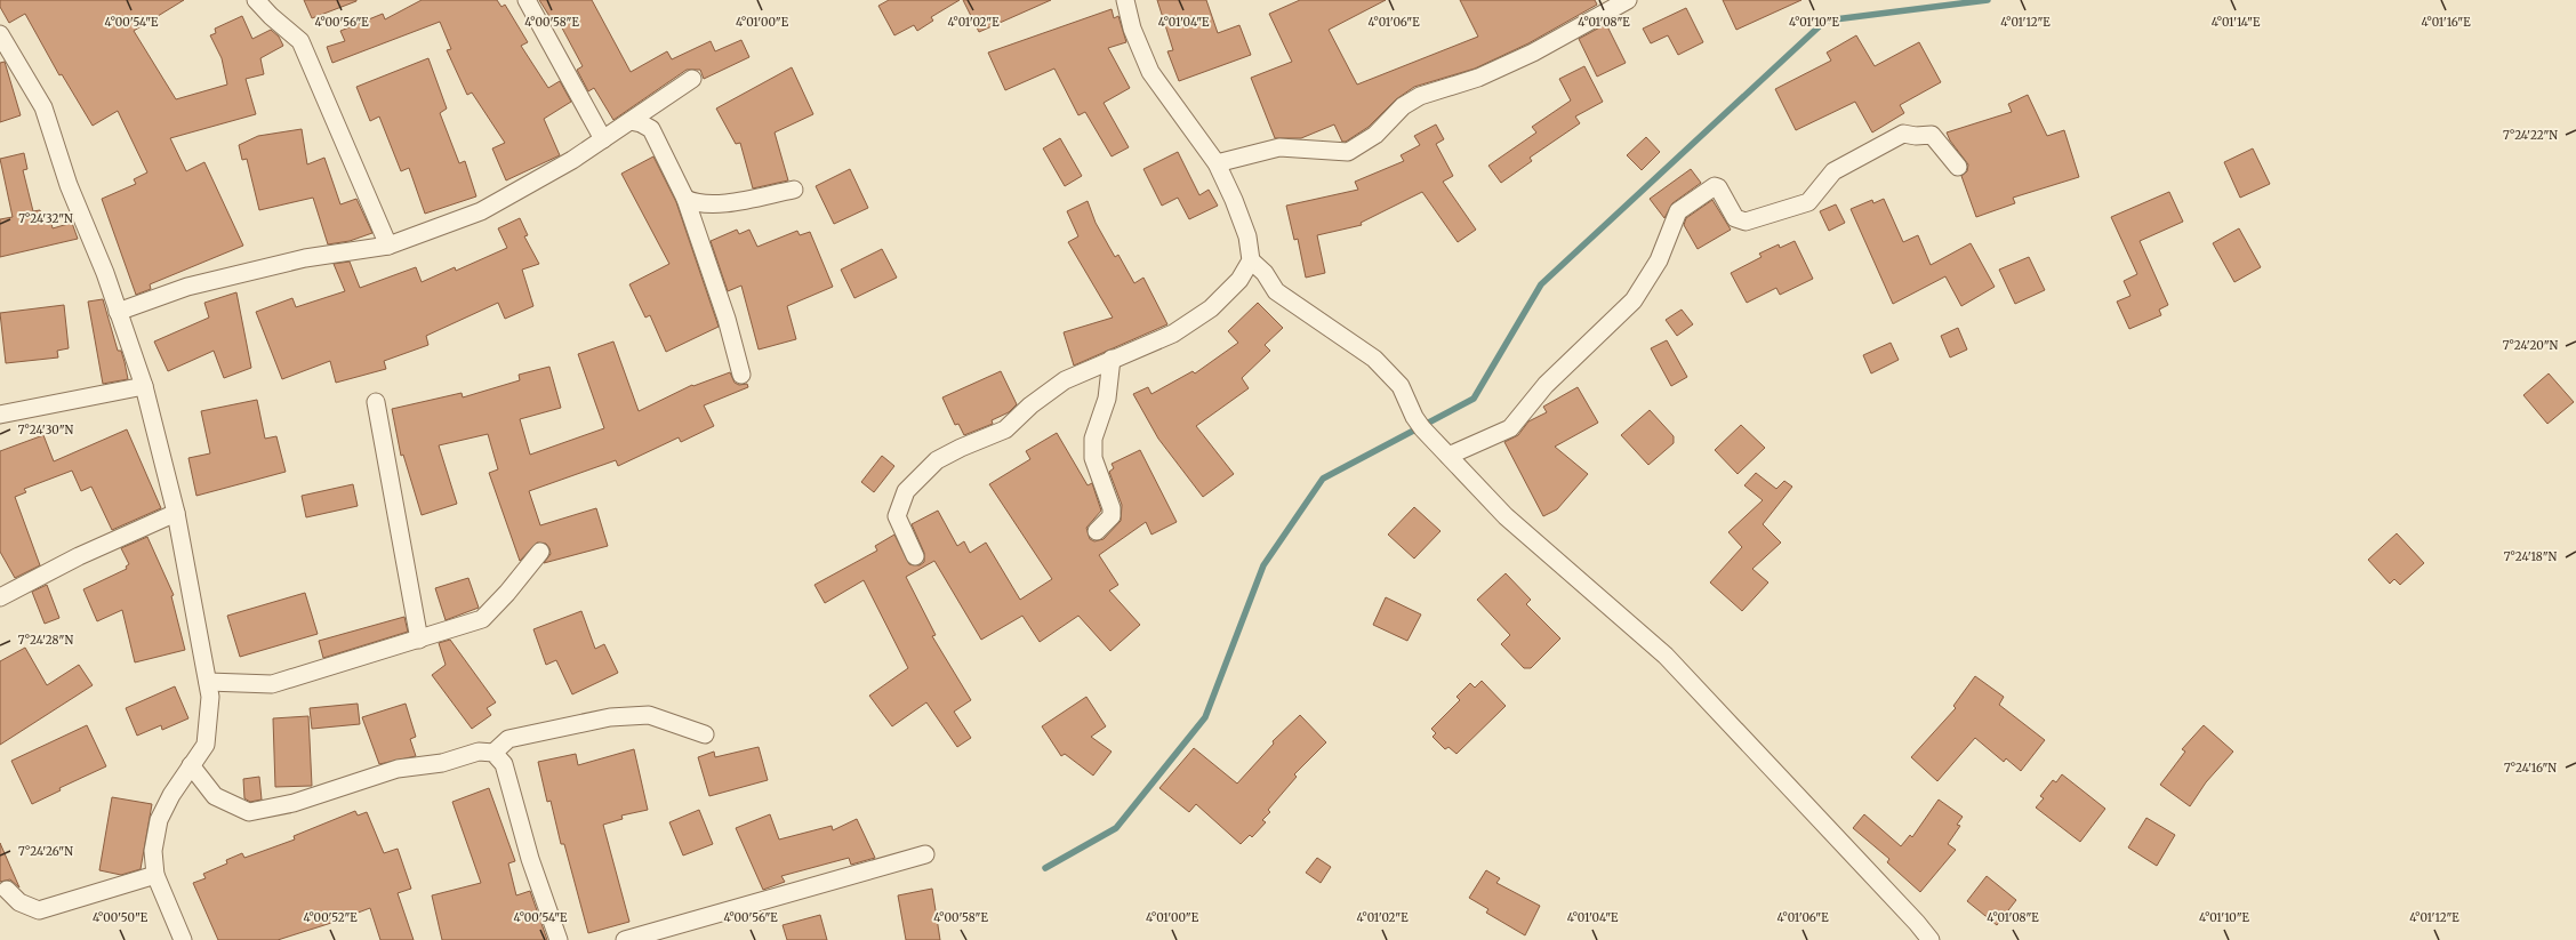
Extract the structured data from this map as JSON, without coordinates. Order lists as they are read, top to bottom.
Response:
{
  "coordinates": [
    "4°00'54\"E",
    "4°00'56\"E",
    "4°00'58\"E",
    "4°01'00\"E",
    "4°01'02\"E",
    "4°01'04\"E",
    "4°01'06\"E",
    "4°01'08\"E",
    "4°01'10\"E",
    "4°01'12\"E",
    "4°01'14\"E",
    "4°01'16\"E",
    "7°24'22\"N",
    "7°24'32\"N",
    "7°24'20\"N",
    "7°24'30\"N",
    "7°24'18\"N",
    "7°24'28\"N",
    "7°24'16\"N",
    "7°24'26\"N",
    "4°00'50\"E",
    "4°00'52\"E"
  ]
}
